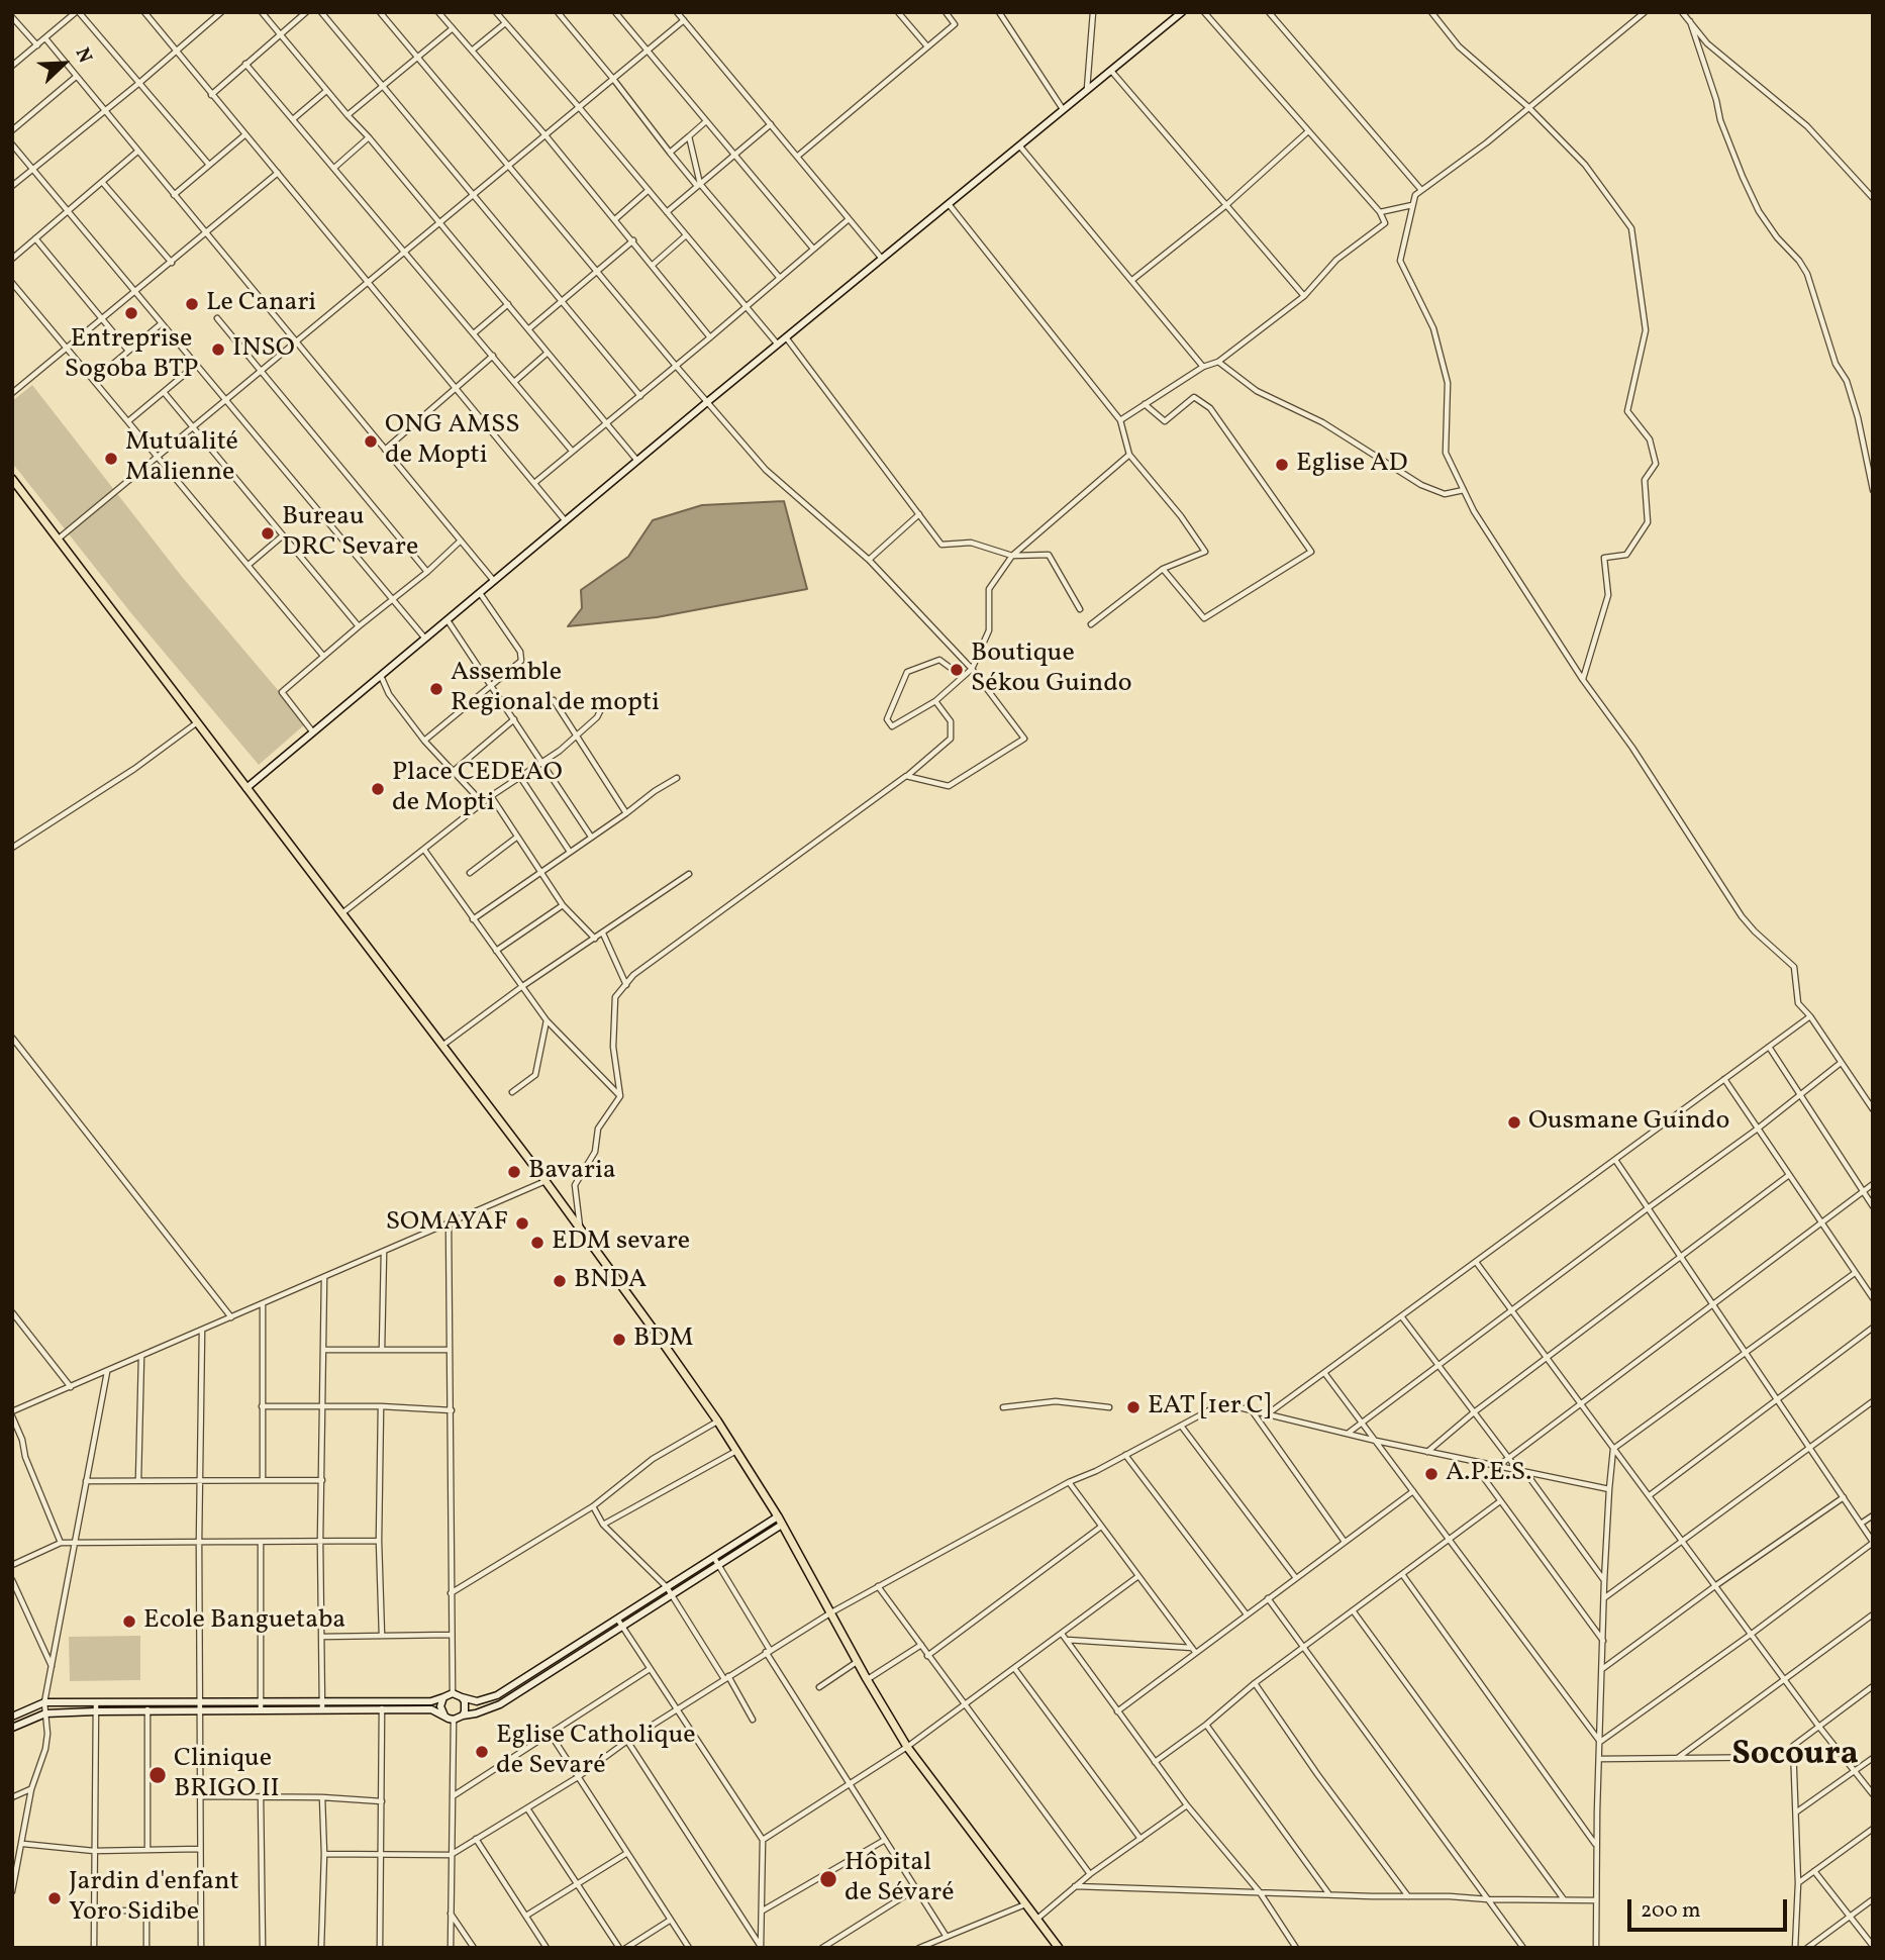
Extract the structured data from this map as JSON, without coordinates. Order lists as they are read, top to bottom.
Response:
{
  "districts": ["Socoura"],
  "places": [
    "Le Canari",
    "Entreprise Sogoba BTP",
    "INSO",
    "ONG AMSS de Mopti",
    "Mutualité Malienne",
    "Eglise AD",
    "Bureau DRC Sevare",
    "Boutique Sékou Guindo",
    "Assemble Regional de mopti",
    "Place CEDEAO de Mopti",
    "Ousmane Guindo",
    "Bavaria",
    "SOMAYAF",
    "EDM sevare",
    "BNDA",
    "BDM",
    "EAT [1er C]",
    "A.P.E.S.",
    "Ecole Banguetaba",
    "Eglise Catholique de Sevaré",
    "Clinique BRIGO II",
    "Hôpital de Sévaré",
    "Jardin d'enfant Yoro Sidibe"
  ],
  "scale_bar": "200 m",
  "north": "top right"
}
